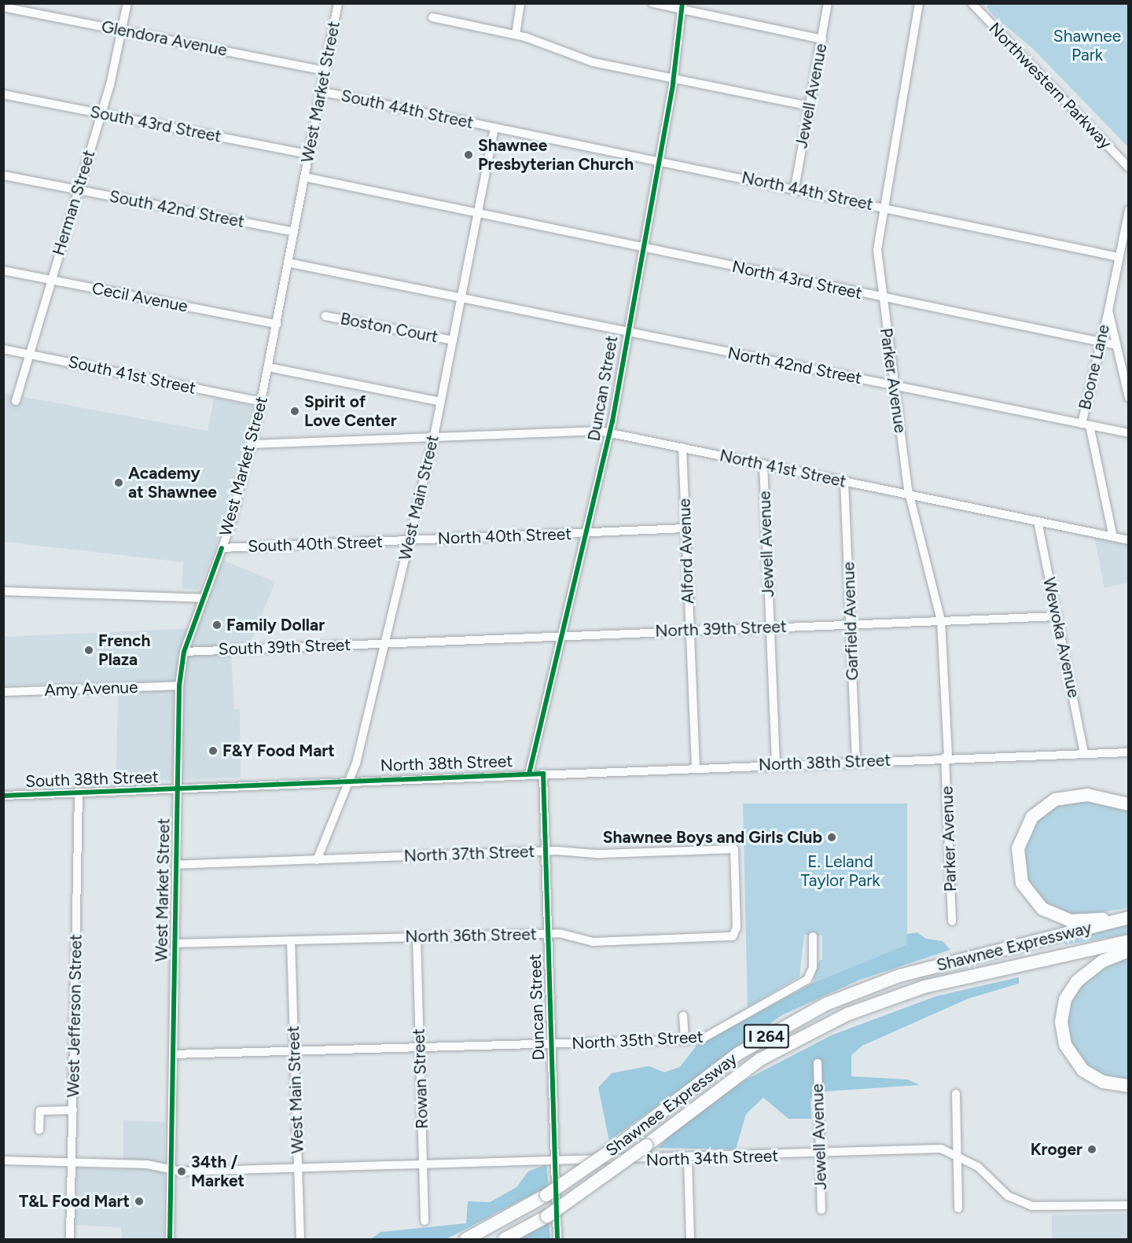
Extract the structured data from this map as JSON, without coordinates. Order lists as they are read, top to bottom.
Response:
{
  "streets": {
    "highway": ["Shawnee Expressway", "I 264"],
    "street": [
      "Glendora Avenue",
      "Northwestern Parkway",
      "West Market Street",
      "Jewell Avenue",
      "South 44th Street",
      "South 43rd Street",
      "North 44th Street",
      "Herman Street",
      "South 42nd Street",
      "North 43rd Street",
      "Cecil Avenue",
      "Boston Court",
      "North 42nd Street",
      "Boone Lane",
      "South 41st Street",
      "Parker Avenue",
      "Duncan Street",
      "North 41st Street",
      "West Main Street",
      "North 40th Street",
      "South 40th Street",
      "Alford Avenue",
      "Garfield Avenue",
      "North 39th Street",
      "Wewoka Avenue",
      "South 39th Street",
      "Amy Avenue",
      "North 38th Street",
      "South 38th Street",
      "North 37th Street",
      "North 36th Street",
      "West Jefferson Street",
      "North 35th Street",
      "Rowan Street",
      "North 34th Street"
    ]
  },
  "crossings": [
    ["Glendora Avenue", "West Market Street"],
    ["Glendora Avenue", "Herman Street"],
    ["West Market Street", "South 44th Street"],
    ["West Market Street", "South 43rd Street"],
    ["West Market Street", "South 42nd Street"],
    ["West Market Street", "Cecil Avenue"],
    ["West Market Street", "South 41st Street"],
    ["West Market Street", "South 40th Street"],
    ["West Market Street", "South 39th Street"],
    ["West Market Street", "Amy Avenue"],
    ["West Market Street", "South 38th Street"],
    ["West Market Street", "North 37th Street"],
    ["West Market Street", "North 36th Street"],
    ["West Market Street", "North 35th Street"],
    ["West Market Street", "North 34th Street"],
    ["Jewell Avenue", "North 44th Street"],
    ["Jewell Avenue", "North 41st Street"],
    ["Jewell Avenue", "North 39th Street"],
    ["Jewell Avenue", "North 38th Street"],
    ["Jewell Avenue", "North 34th Street"],
    ["South 44th Street", "North 44th Street"],
    ["South 44th Street", "West Main Street"],
    ["South 43rd Street", "Herman Street"],
    ["North 44th Street", "Boone Lane"],
    ["North 44th Street", "Parker Avenue"],
    ["North 44th Street", "Duncan Street"],
    ["North 44th Street", "West Main Street"],
    ["Herman Street", "South 42nd Street"],
    ["Herman Street", "Cecil Avenue"],
    ["Herman Street", "South 41st Street"],
    ["North 43rd Street", "Boone Lane"],
    ["North 43rd Street", "Parker Avenue"],
    ["North 43rd Street", "Duncan Street"],
    ["North 43rd Street", "West Main Street"],
    ["Boston Court", "West Main Street"],
    ["North 42nd Street", "Boone Lane"],
    ["North 42nd Street", "Parker Avenue"],
    ["North 42nd Street", "Duncan Street"],
    ["North 42nd Street", "West Main Street"],
    ["Boone Lane", "North 41st Street"],
    ["Parker Avenue", "North 41st Street"],
    ["Parker Avenue", "North 39th Street"],
    ["Parker Avenue", "North 38th Street"],
    ["Duncan Street", "North 41st Street"],
    ["Duncan Street", "North 40th Street"],
    ["Duncan Street", "North 39th Street"],
    ["Duncan Street", "North 38th Street"],
    ["Duncan Street", "North 37th Street"],
    ["Duncan Street", "North 36th Street"],
    ["Duncan Street", "North 35th Street"],
    ["Duncan Street", "North 34th Street"],
    ["North 41st Street", "West Main Street"],
    ["North 41st Street", "Alford Avenue"],
    ["North 41st Street", "Garfield Avenue"],
    ["North 41st Street", "Wewoka Avenue"],
    ["West Main Street", "North 40th Street"],
    ["West Main Street", "South 40th Street"],
    ["West Main Street", "North 39th Street"],
    ["West Main Street", "South 39th Street"],
    ["West Main Street", "North 38th Street"],
    ["West Main Street", "South 38th Street"],
    ["West Main Street", "North 37th Street"],
    ["West Main Street", "North 36th Street"],
    ["West Main Street", "North 35th Street"],
    ["West Main Street", "North 34th Street"],
    ["North 40th Street", "South 40th Street"],
    ["North 40th Street", "Alford Avenue"],
    ["Alford Avenue", "North 39th Street"],
    ["Alford Avenue", "North 38th Street"],
    ["Garfield Avenue", "North 39th Street"],
    ["Garfield Avenue", "North 38th Street"],
    ["North 39th Street", "Wewoka Avenue"],
    ["North 39th Street", "South 39th Street"],
    ["Wewoka Avenue", "North 38th Street"],
    ["North 38th Street", "South 38th Street"],
    ["South 38th Street", "West Jefferson Street"],
    ["North 37th Street", "North 36th Street"],
    ["North 36th Street", "Rowan Street"],
    ["West Jefferson Street", "North 34th Street"],
    ["North 35th Street", "Rowan Street"],
    ["Rowan Street", "North 34th Street"]
  ],
  "parks": ["Shawnee Park", "E. Leland Taylor Park"],
  "places": [
    "Shawnee Presbyterian Church",
    "Spirit of Love Center",
    "Academy at Shawnee",
    "Family Dollar",
    "French Plaza",
    "F&Y Food Mart",
    "Shawnee Boys and Girls Club",
    "Kroger",
    "34th / Market",
    "T&L Food Mart"
  ]
}
